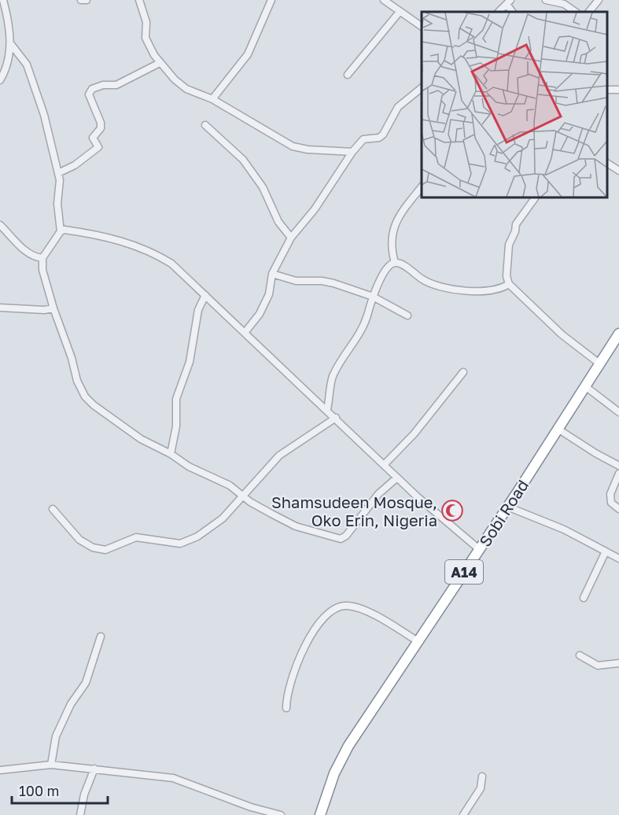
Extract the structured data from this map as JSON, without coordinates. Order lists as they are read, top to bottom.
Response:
{
  "streets": {
    "highway": ["Sobi Road", "A14"]
  },
  "places": {
    "mosque": ["Shamsudeen Mosque, Oko Erin, Nigeria"]
  },
  "scale_bar": "100 m"
}
